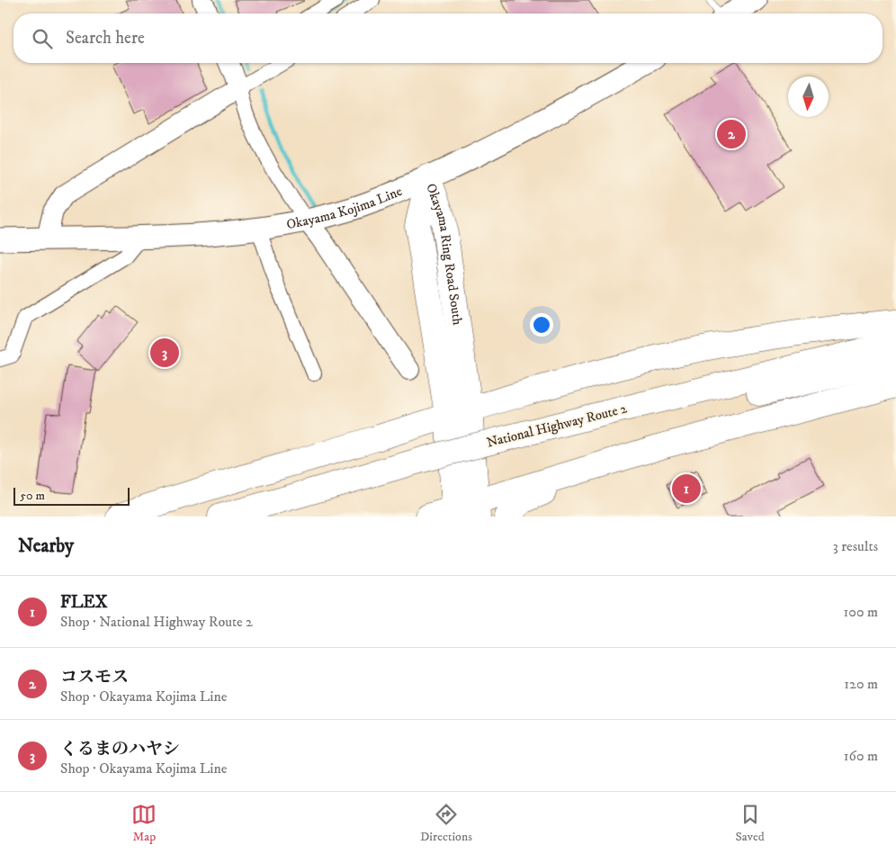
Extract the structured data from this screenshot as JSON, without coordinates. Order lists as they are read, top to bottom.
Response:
{
  "streets": {
    "highway": ["Okayama Ring Road South", "National Highway Route 2"],
    "main road": ["Okayama Kojima Line"]
  },
  "crossings": [
    ["Okayama Kojima Line", "Okayama Ring Road South"]
  ],
  "scale_bar": "50 m",
  "north": "bottom",
  "page": {
    "search": "Search here",
    "pins": ["2", "3", "1"],
    "scale": "50 m",
    "heading": ["Nearby", "3 results"],
    "list": [
      {
        "mark": "1",
        "name": "FLEX",
        "note": "Shop · National Highway Route 2",
        "value": "100 m"
      },
      {
        "mark": "2",
        "name": "コスモス",
        "note": "Shop · Okayama Kojima Line",
        "value": "120 m"
      },
      {
        "mark": "3",
        "name": "くるまのハヤシ",
        "note": "Shop · Okayama Kojima Line",
        "value": "160 m"
      }
    ],
    "nav": ["Map", "Directions", "Saved"]
  }
}
